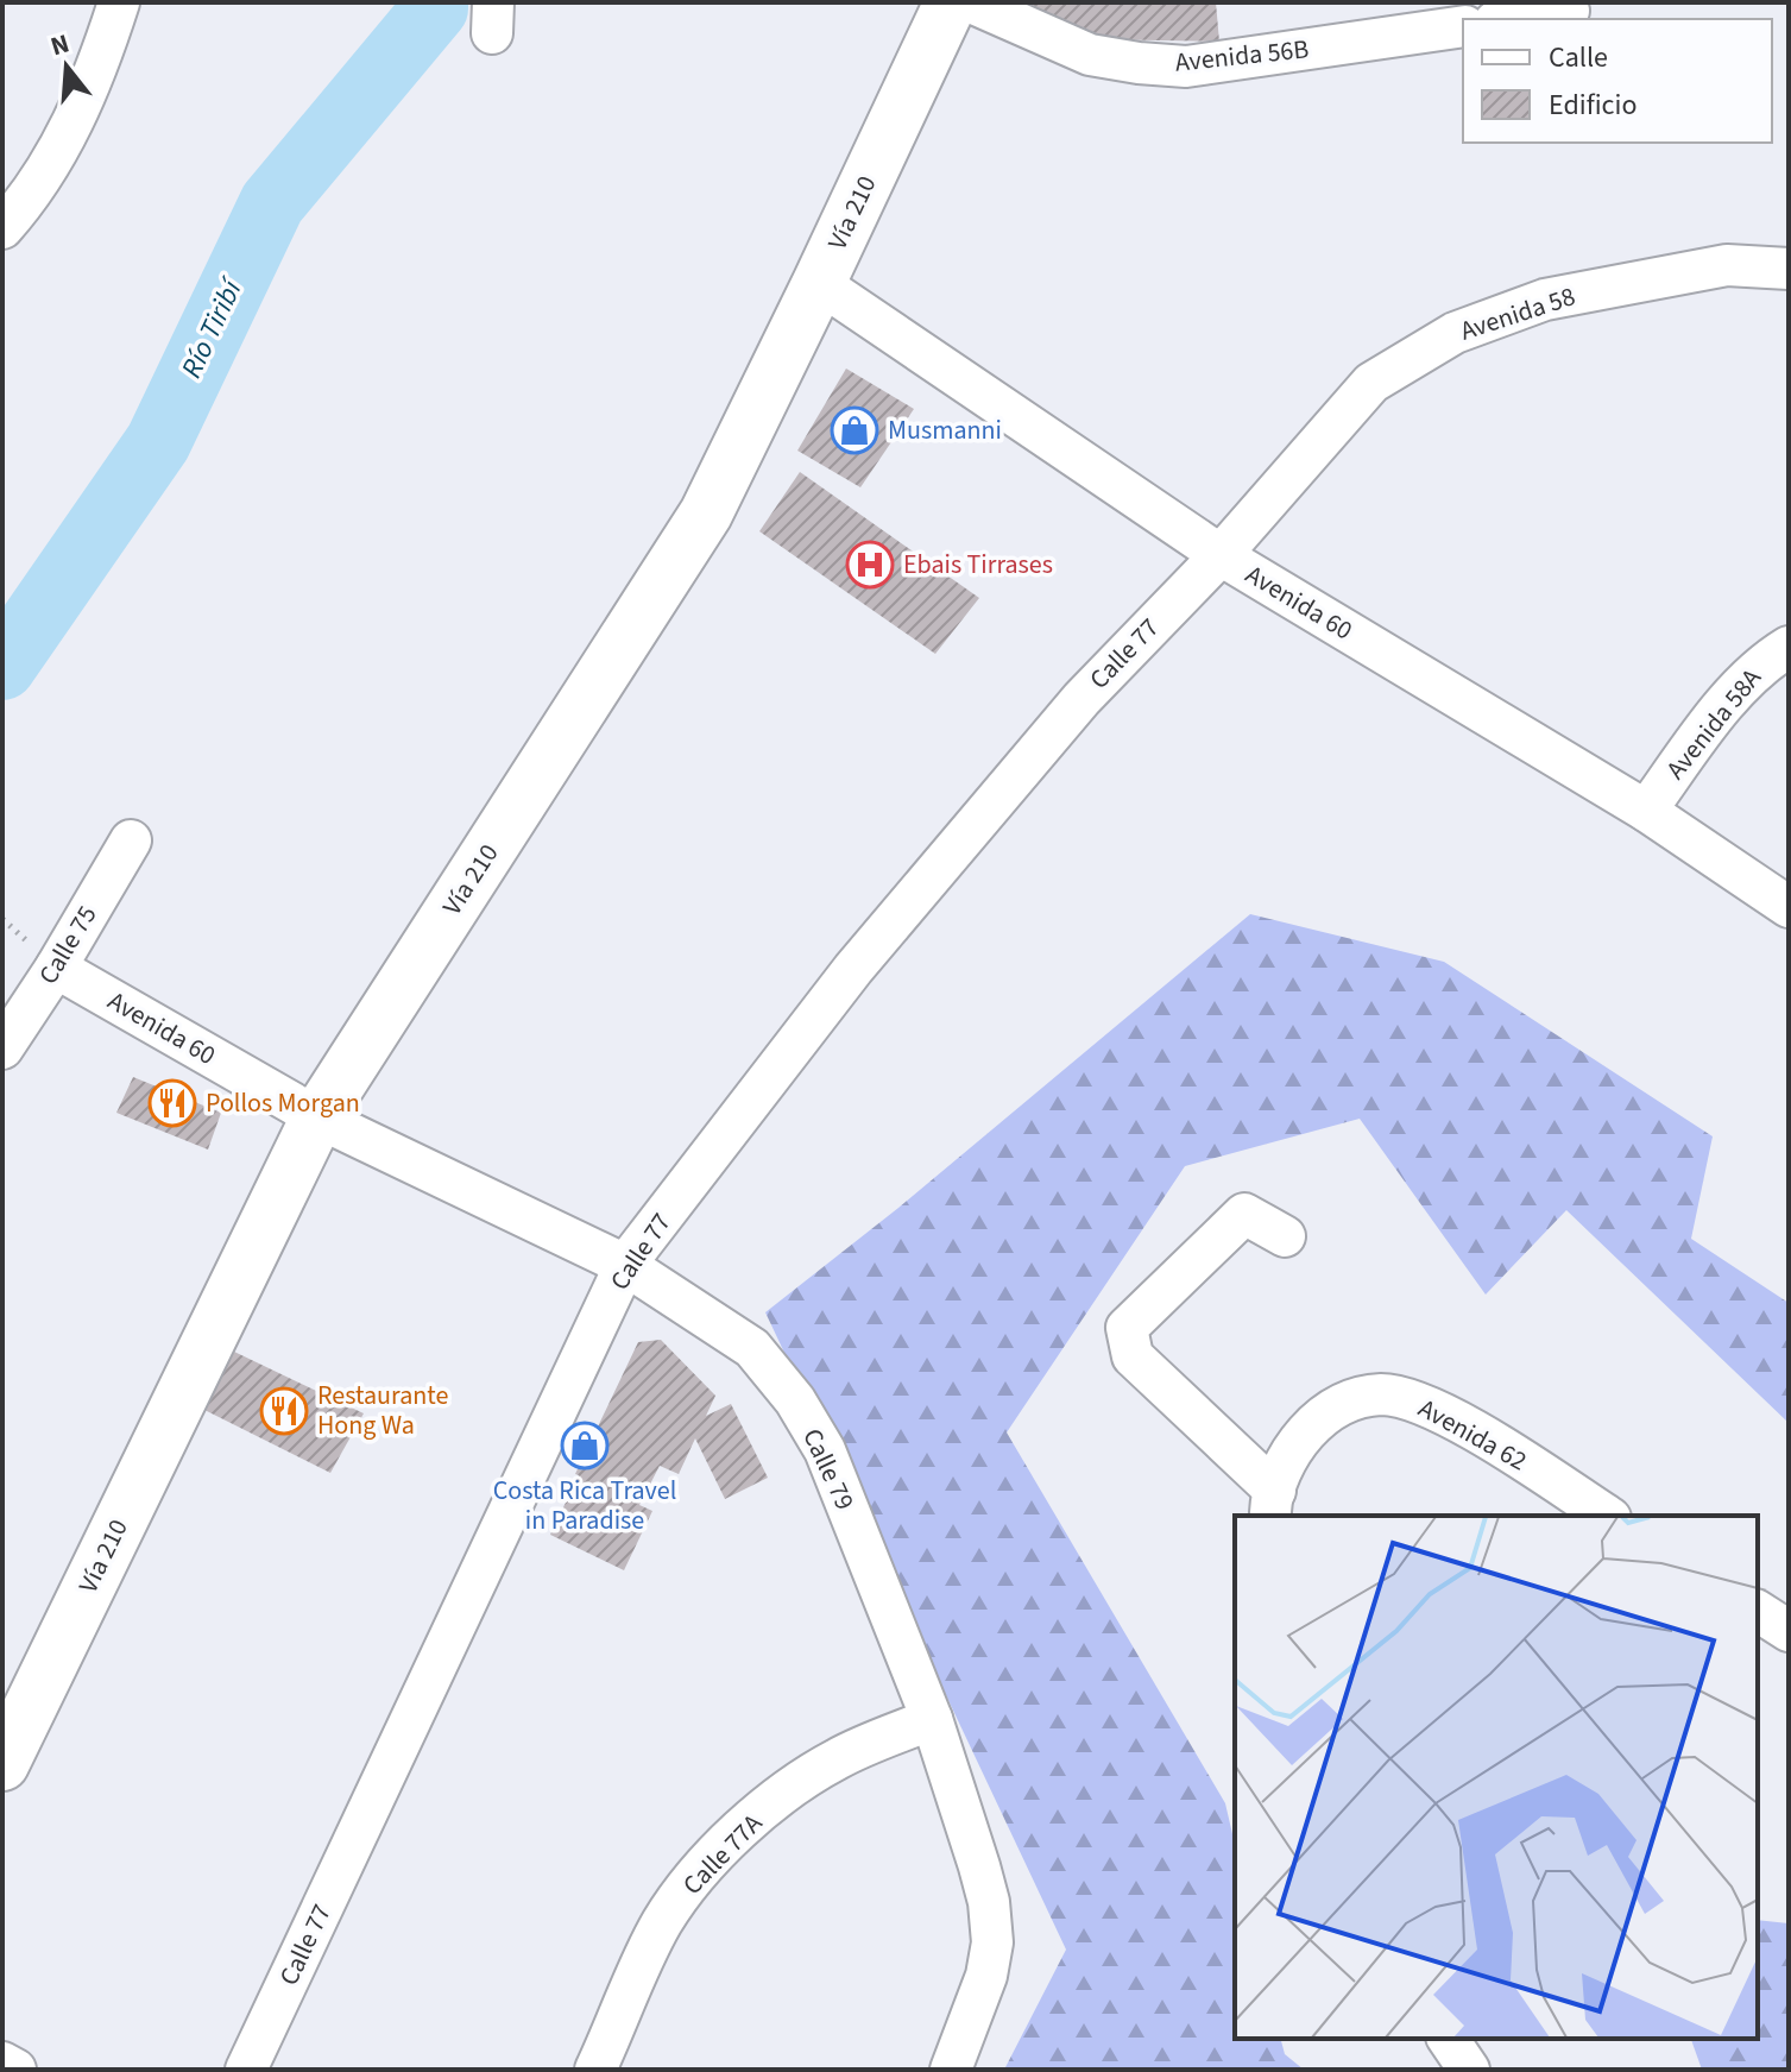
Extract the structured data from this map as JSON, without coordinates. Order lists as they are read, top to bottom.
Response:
{
  "streets": {
    "main road": ["Vía 210"],
    "street": [
      "Avenida 56B",
      "Avenida 58",
      "Avenida 60",
      "Calle 77",
      "Avenida 58A",
      "Calle 75",
      "Avenida 62",
      "Calle 79",
      "Calle 77A"
    ]
  },
  "crossings": [
    ["Vía 210", "Avenida 60"],
    ["Vía 210", "Calle 79"],
    ["Avenida 58", "Avenida 60"],
    ["Avenida 58", "Calle 77"],
    ["Avenida 60", "Calle 77"],
    ["Avenida 60", "Avenida 58A"],
    ["Avenida 60", "Calle 75"],
    ["Avenida 60", "Calle 79"],
    ["Calle 77", "Calle 79"],
    ["Calle 79", "Calle 77A"]
  ],
  "water": ["Río Tiribí"],
  "places": {
    "shop": ["Musmanni", "Costa Rica Travel in Paradise"],
    "hospital": ["Ebais Tirrases"],
    "restaurant": ["Pollos Morgan", "Restaurante Hong Wa"]
  },
  "legend": ["Calle", "Edificio"],
  "north": "top"
}
